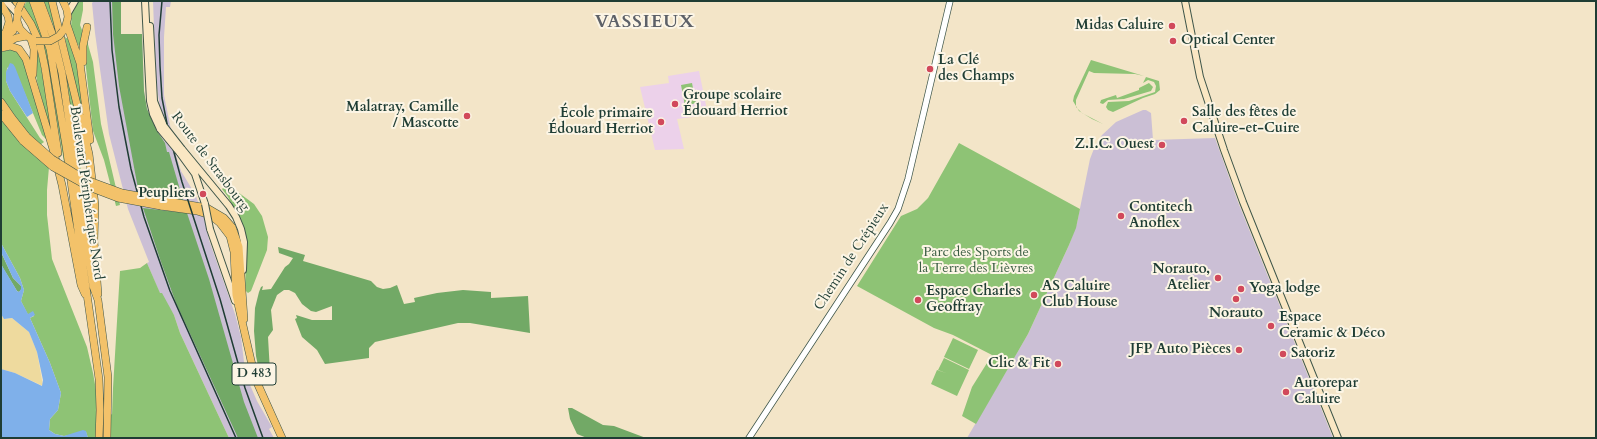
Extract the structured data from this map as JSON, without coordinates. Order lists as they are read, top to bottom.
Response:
{
  "streets": {
    "main road": ["Route de Strasbourg", "Boulevard Périphérique Nord", "D 483"],
    "street": ["Chemin de Crépieux"]
  },
  "districts": ["VASSIEUX"],
  "parks": ["Parc des Sports de la Terre des Lièvres"],
  "places": [
    "Midas Caluire",
    "Optical Center",
    "La Clé des Champs",
    "Groupe scolaire Édouard Herriot",
    "Malatray, Camille / Mascotte",
    "Salle des fêtes de Caluire-et-Cuire",
    "École primaire Édouard Herriot",
    "Z.I.C. Ouest",
    "Peupliers",
    "Contitech Anoflex",
    "Norauto, Atelier",
    "Yoga lodge",
    "AS Caluire Club House",
    "Norauto",
    "Espace Charles Geoffray",
    "Espace Ceramic & Déco",
    "JFP Auto Pièces",
    "Satoriz",
    "Clic & Fit",
    "Autorepar Caluire"
  ]
}
